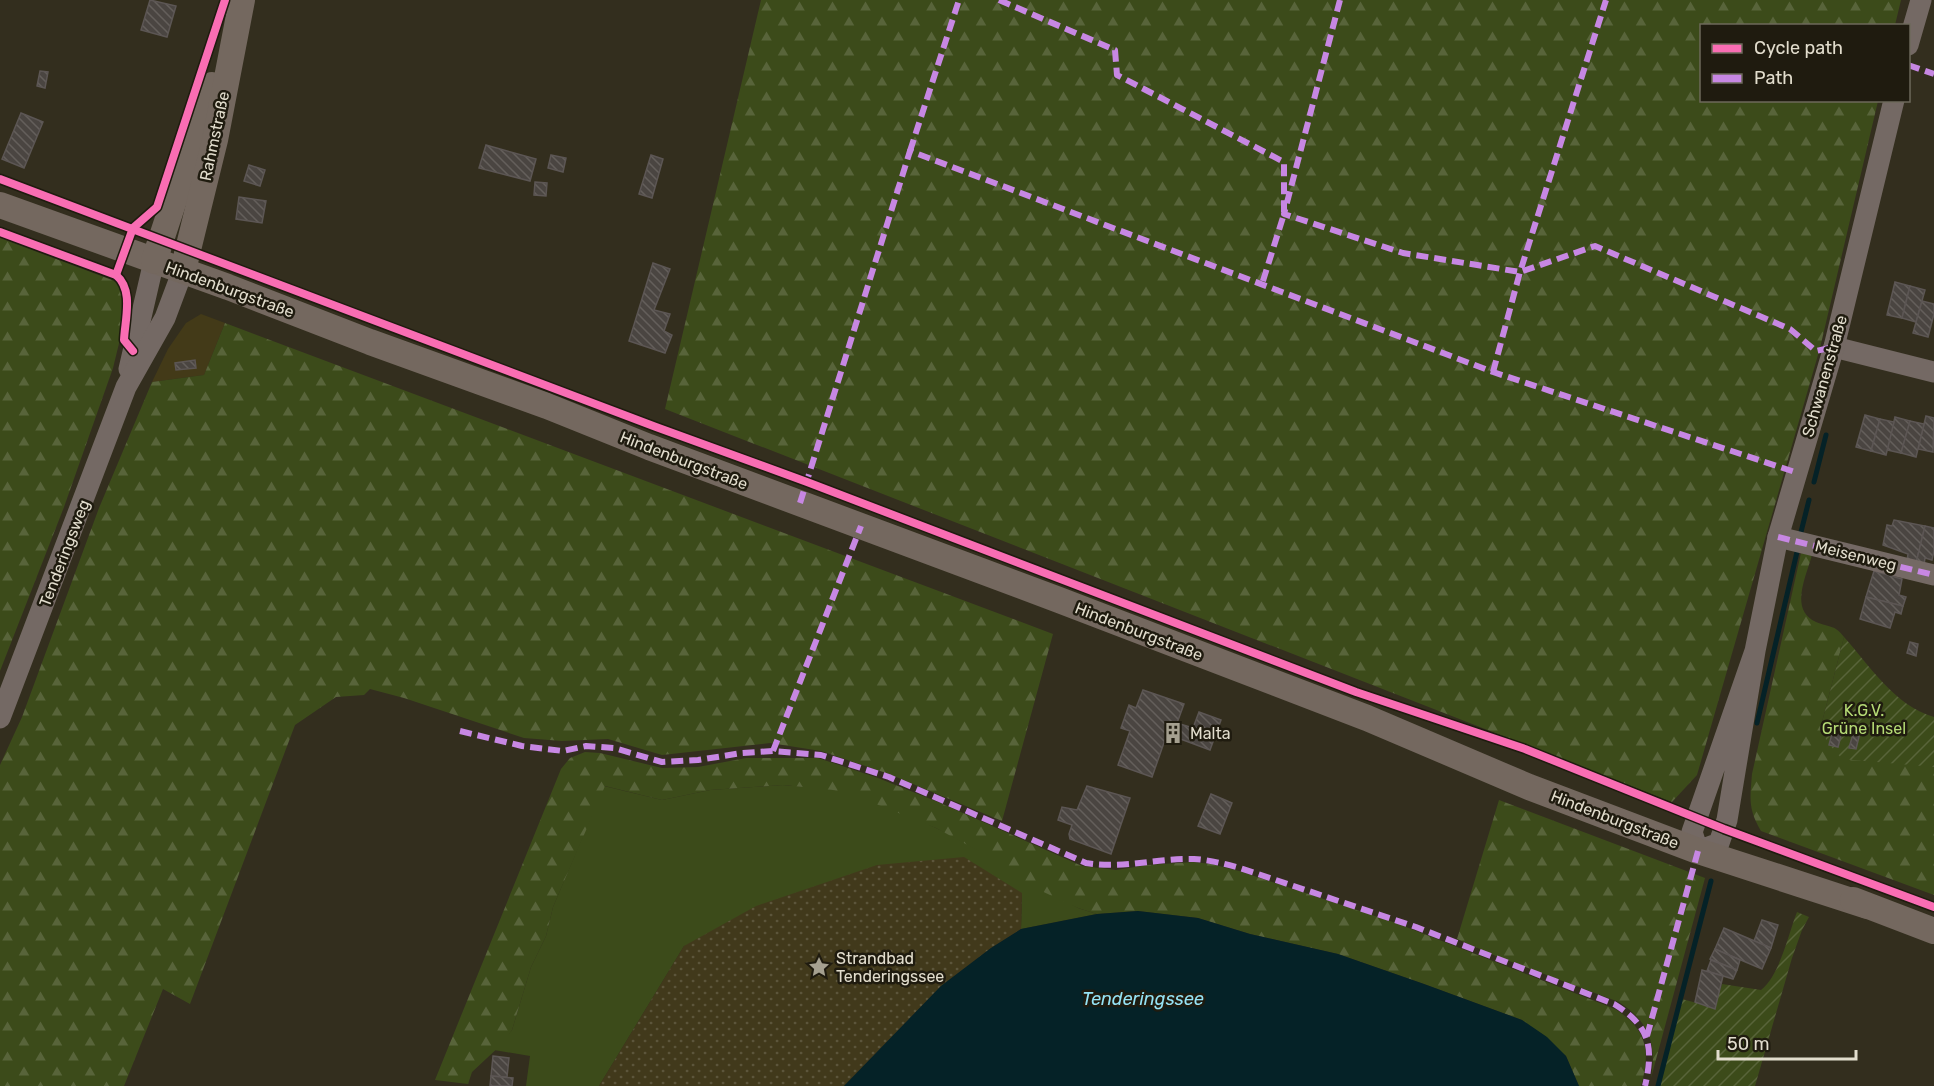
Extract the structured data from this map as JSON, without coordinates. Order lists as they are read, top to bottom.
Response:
{
  "streets": {
    "main road": ["Rahmstraße", "Hindenburgstraße"],
    "street": ["Schwanenstraße", "Tenderingsweg", "Meisenweg"]
  },
  "crossings": [
    ["Rahmstraße", "Hindenburgstraße"],
    ["Rahmstraße", "Tenderingsweg"],
    ["Hindenburgstraße", "Schwanenstraße"],
    ["Hindenburgstraße", "Tenderingsweg"],
    ["Schwanenstraße", "Meisenweg"]
  ],
  "water": ["Tenderingssee"],
  "parks": ["K.G.V. Grüne Insel"],
  "places": {
    "building": ["Malta"],
    "place": ["Strandbad Tenderingssee"]
  },
  "legend": ["Cycle path", "Path"],
  "scale_bar": "50 m"
}
